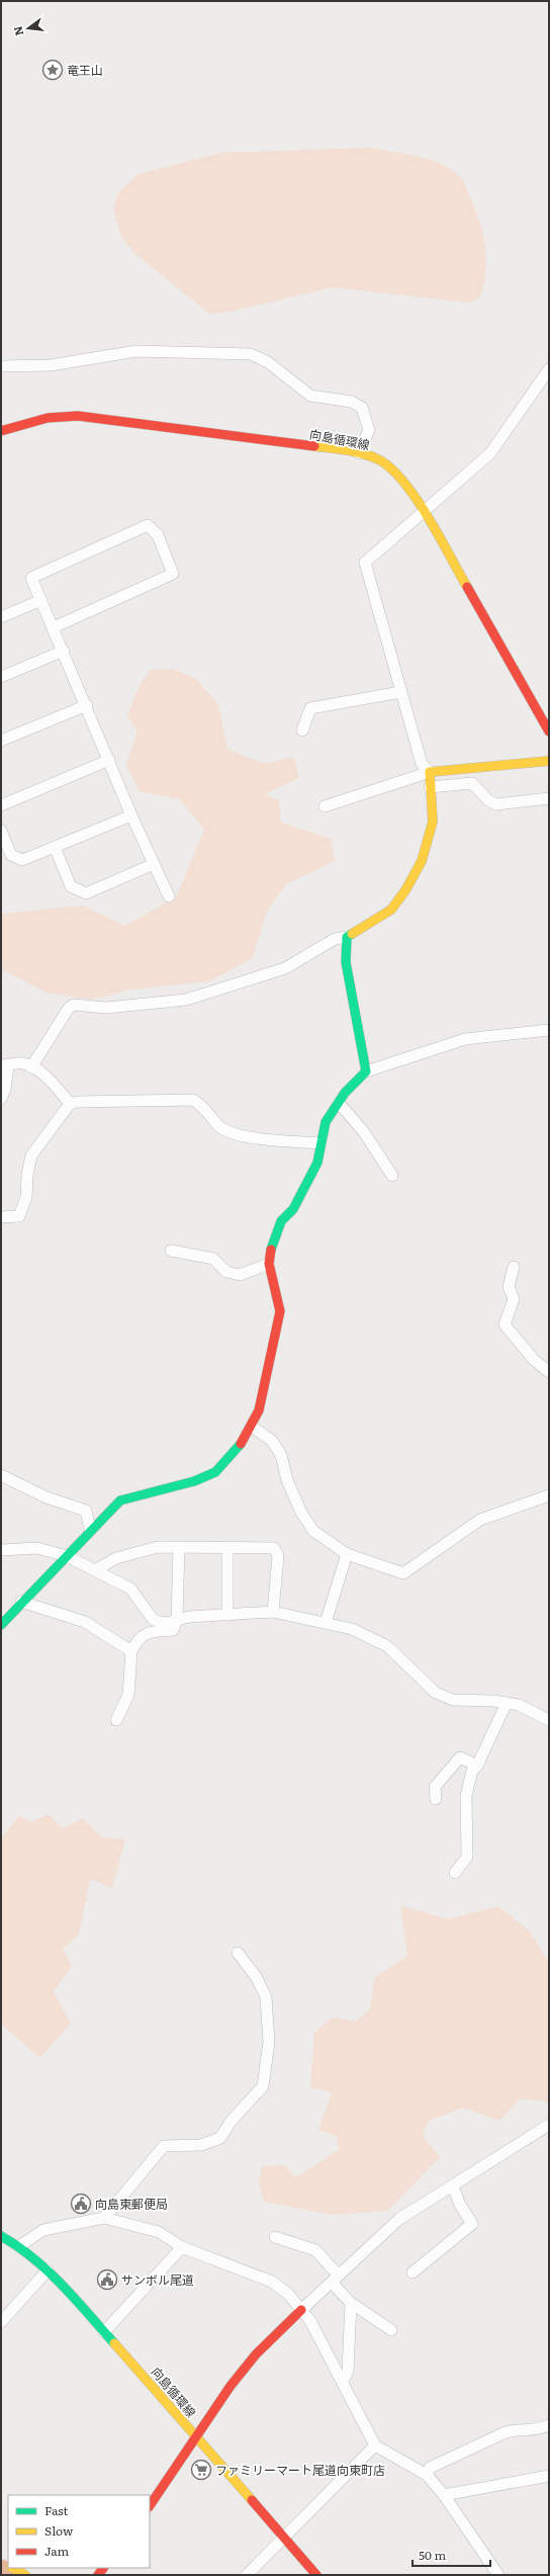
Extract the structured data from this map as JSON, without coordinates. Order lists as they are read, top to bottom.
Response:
{
  "streets": {
    "street": ["向島循環線"]
  },
  "places": {
    "place": ["竜王山"],
    "public building": ["向島東郵便局", "サンボル尾道"],
    "supermarket": ["ファミリーマート尾道向東町店"]
  },
  "legend": ["Fast", "Slow", "Jam"],
  "scale_bar": "50 m",
  "north": "left"
}
